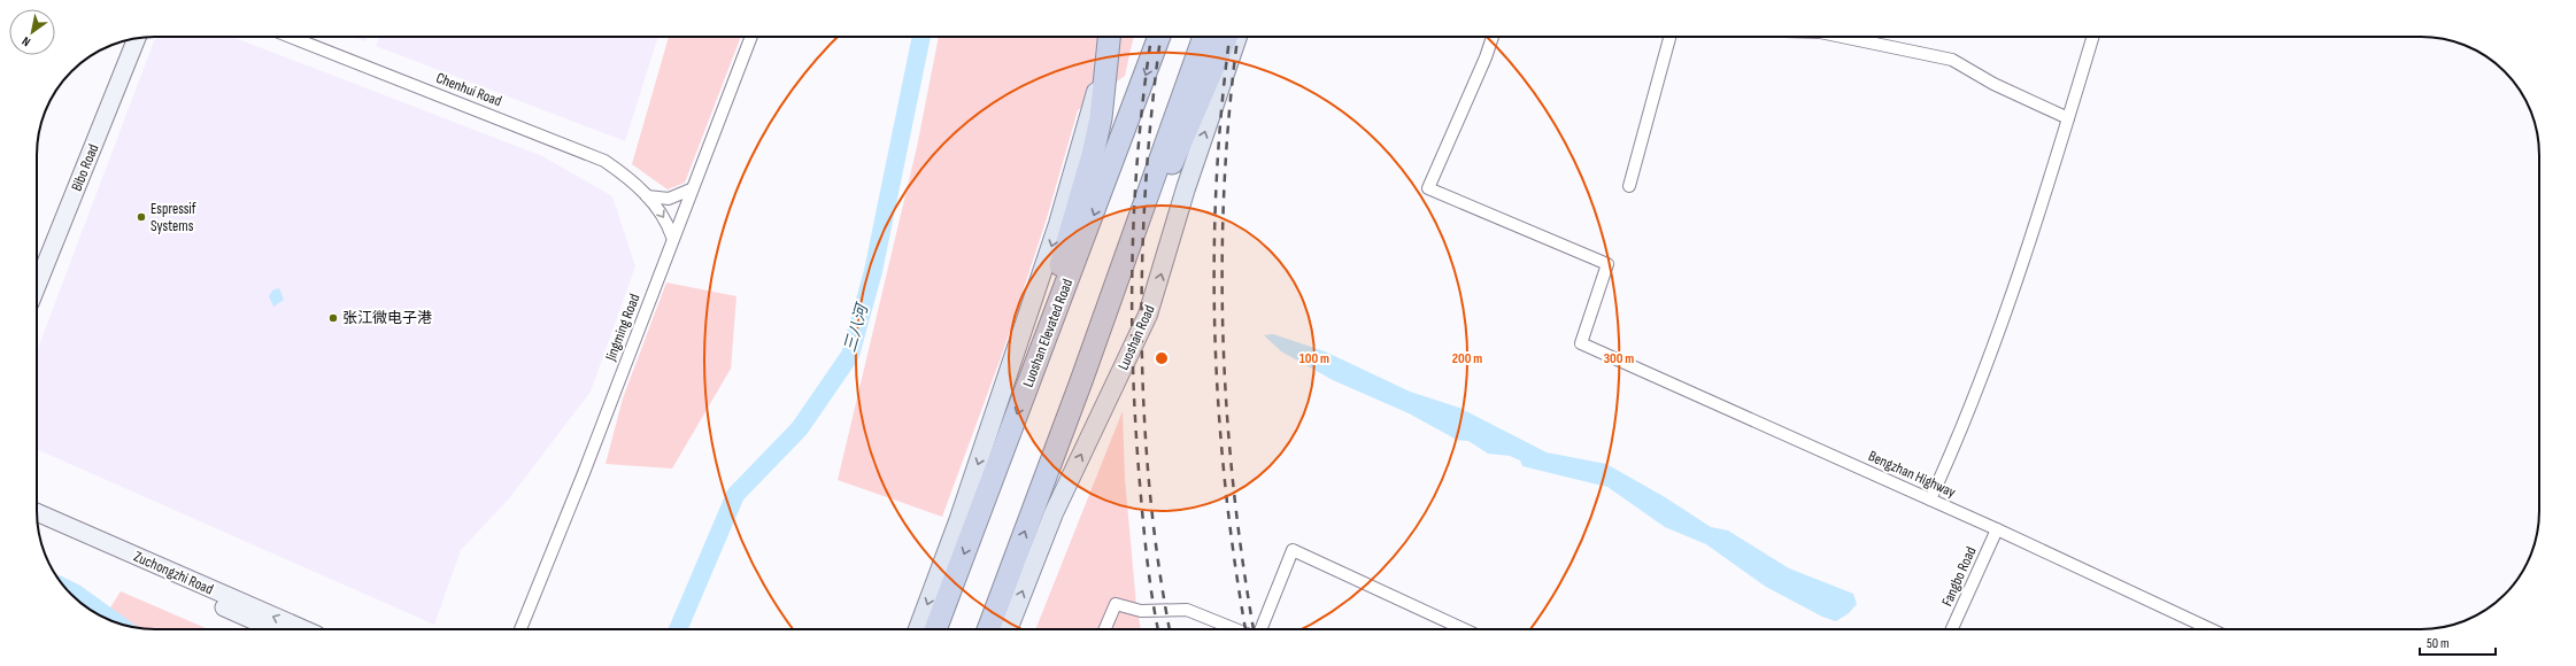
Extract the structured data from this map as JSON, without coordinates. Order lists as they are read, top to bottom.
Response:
{
  "streets": {
    "highway": ["Luoshan Elevated Road"],
    "main road": ["Bibo Road", "Luoshan Road", "Zuchongzhi Road"],
    "street": [
      "Chenhui Road",
      "Jingming Road",
      "Bengzhan Highway",
      "Fangbo Road"
    ]
  },
  "crossings": [
    ["Chenhui Road", "Jingming Road"],
    ["Bengzhan Highway", "Fangbo Road"]
  ],
  "water": ["三八河"],
  "places": ["Espressif Systems", "张江微电子港"],
  "scale_bar": "50 m",
  "north": "bottom left",
  "rings": ["100 m", "200 m", "300 m"]
}
